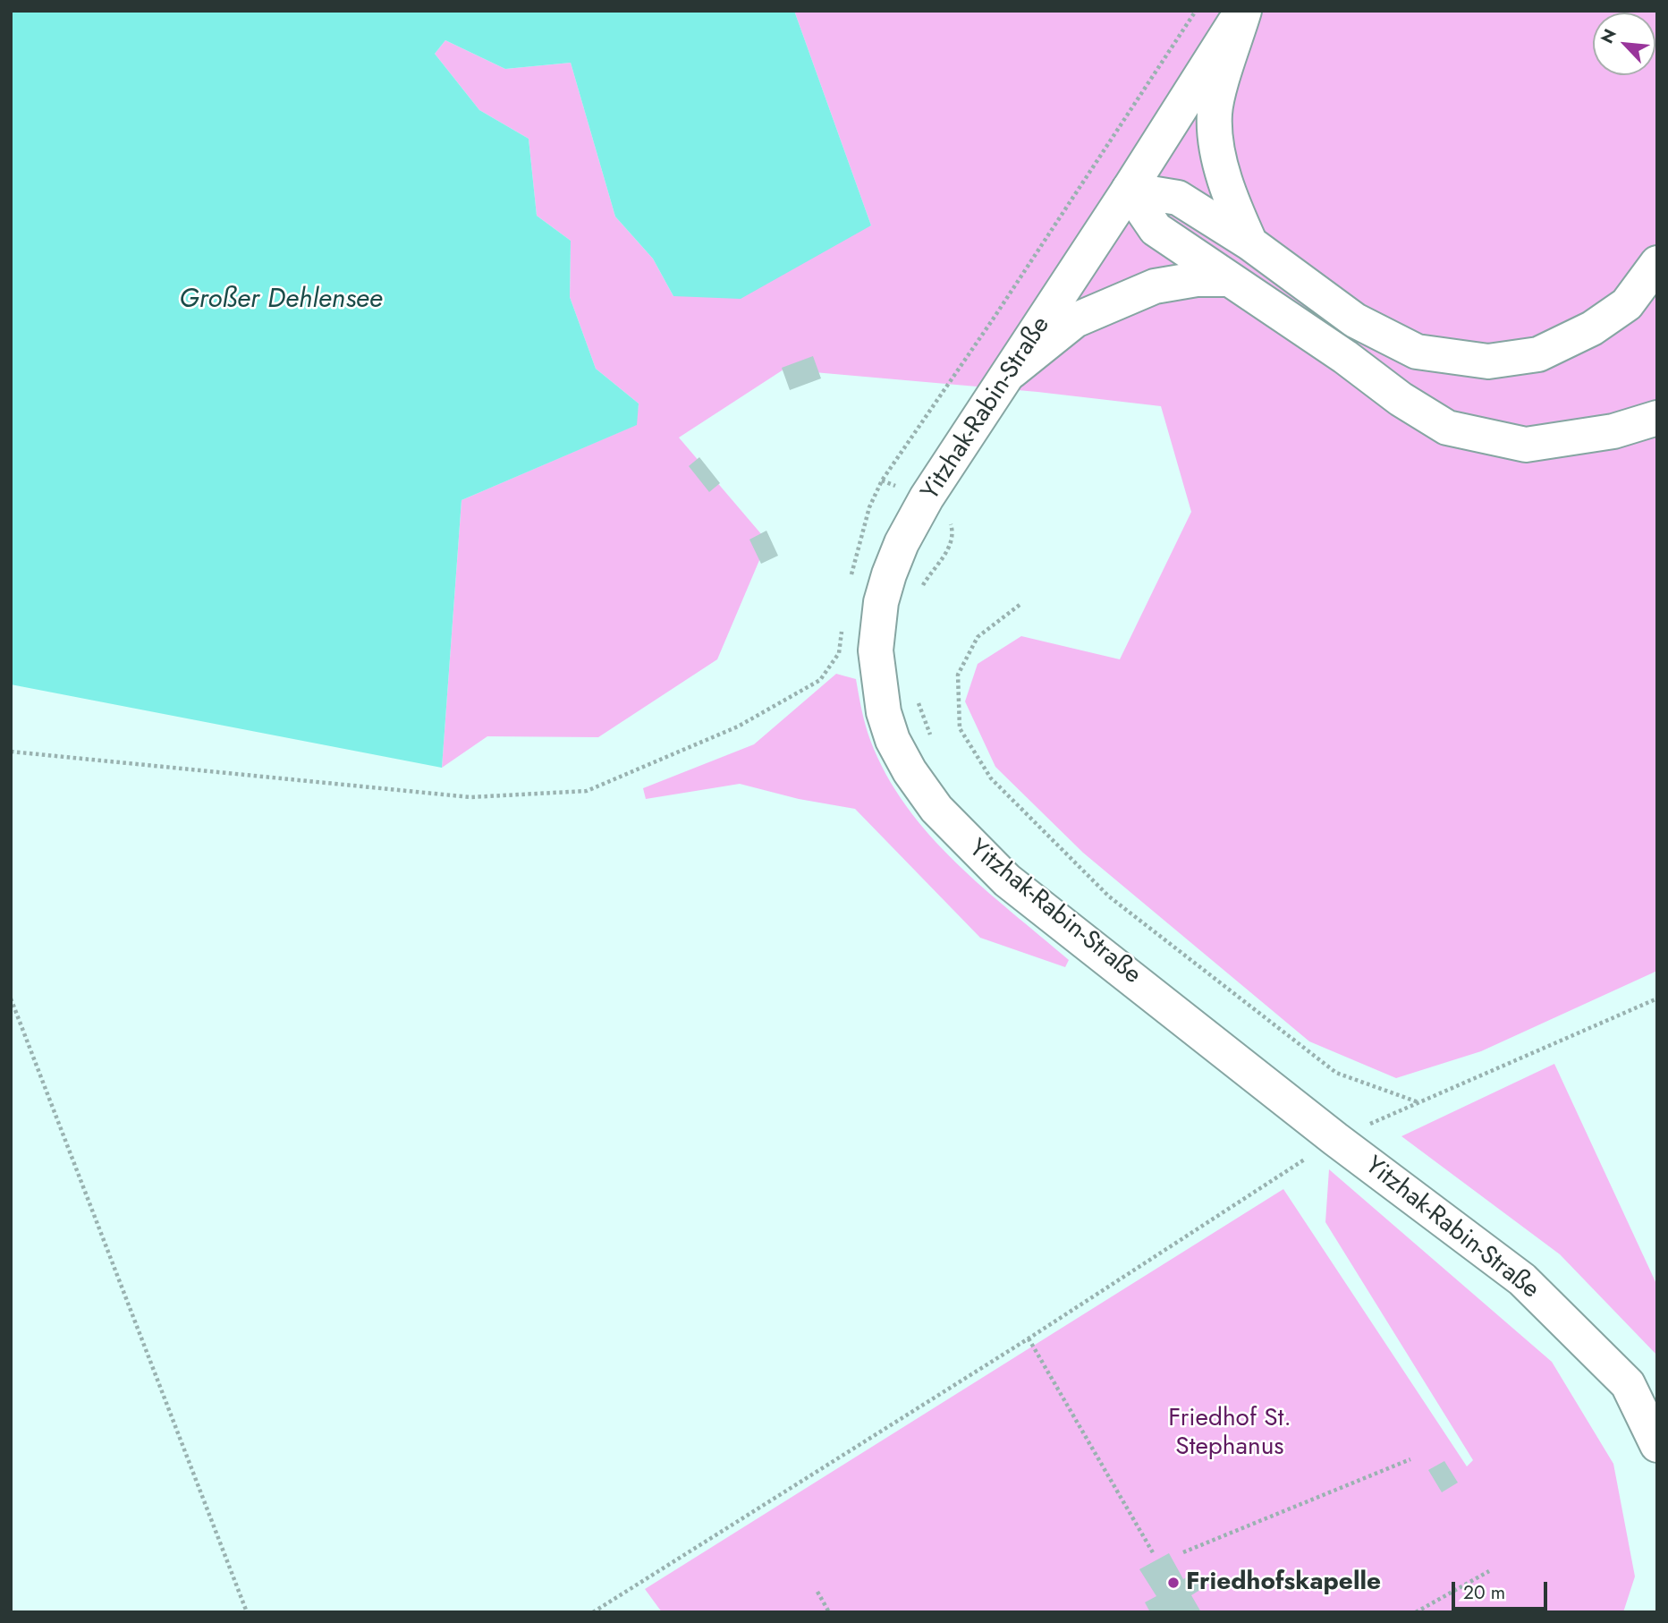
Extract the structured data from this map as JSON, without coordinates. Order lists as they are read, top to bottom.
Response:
{
  "streets": {
    "main road": ["Yitzhak-Rabin-Straße"]
  },
  "water": ["Großer Dehlensee"],
  "parks": ["Friedhof St. Stephanus"],
  "places": ["Friedhofskapelle"],
  "scale_bar": "20 m",
  "north": "top left"
}
